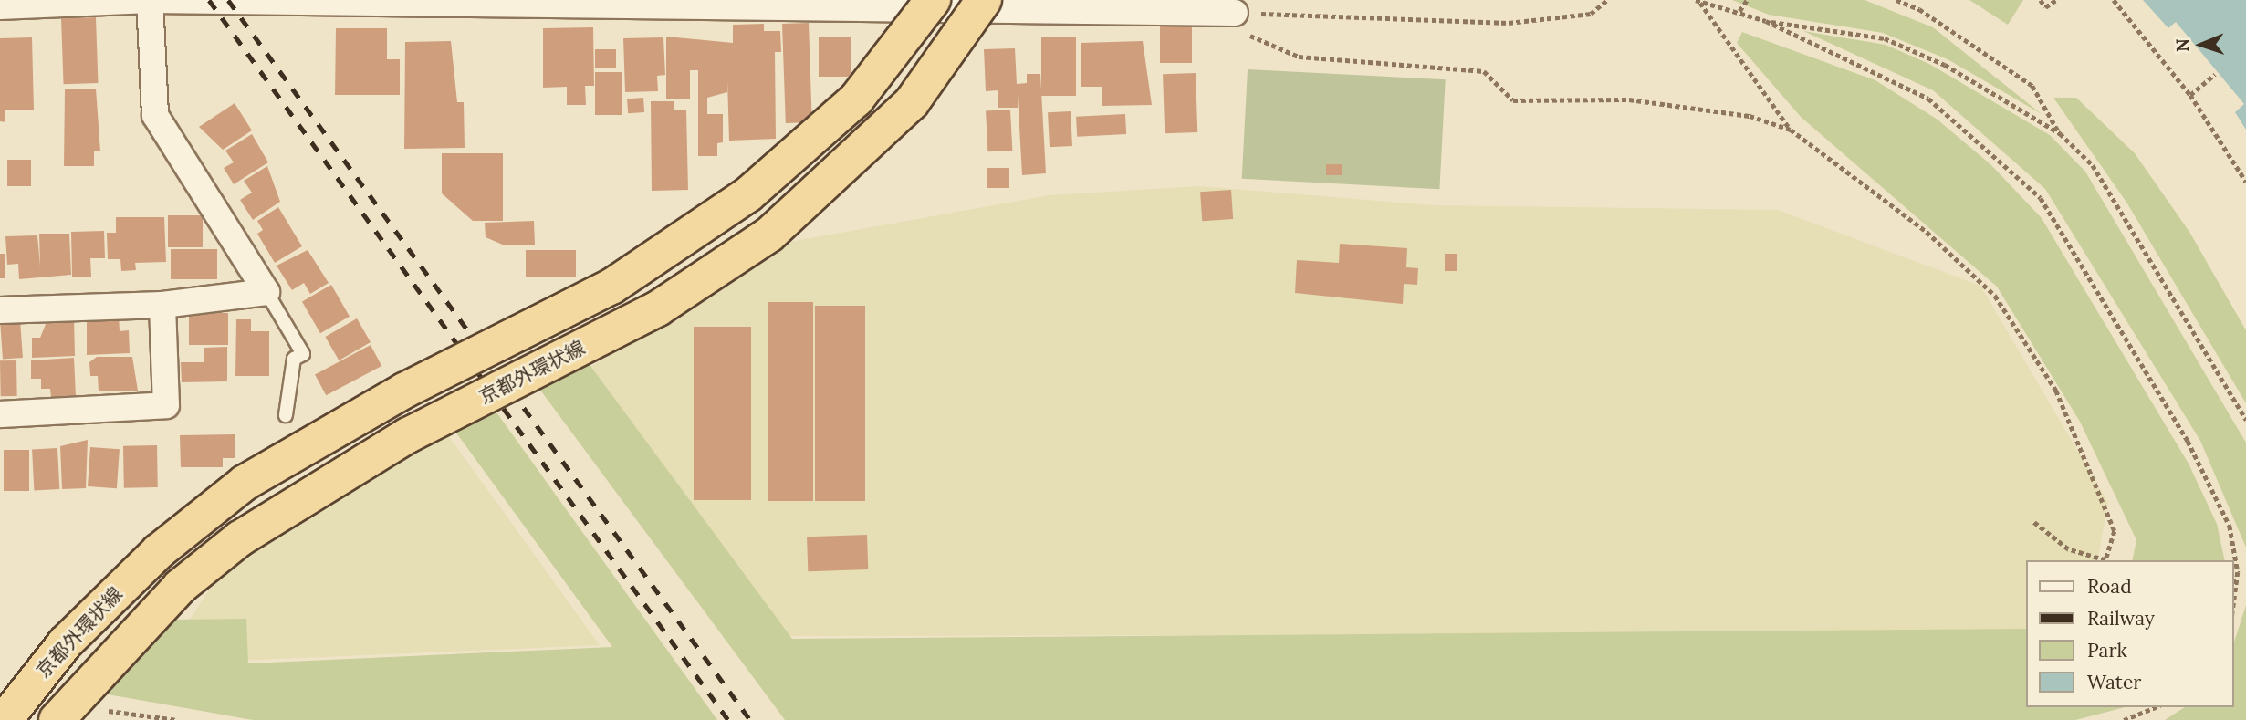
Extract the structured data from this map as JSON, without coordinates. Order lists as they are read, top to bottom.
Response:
{
  "streets": {
    "main road": ["京都外環状線"]
  },
  "legend": [
    "Road",
    "Railway",
    "Park",
    "Water"
  ],
  "north": "left"
}
